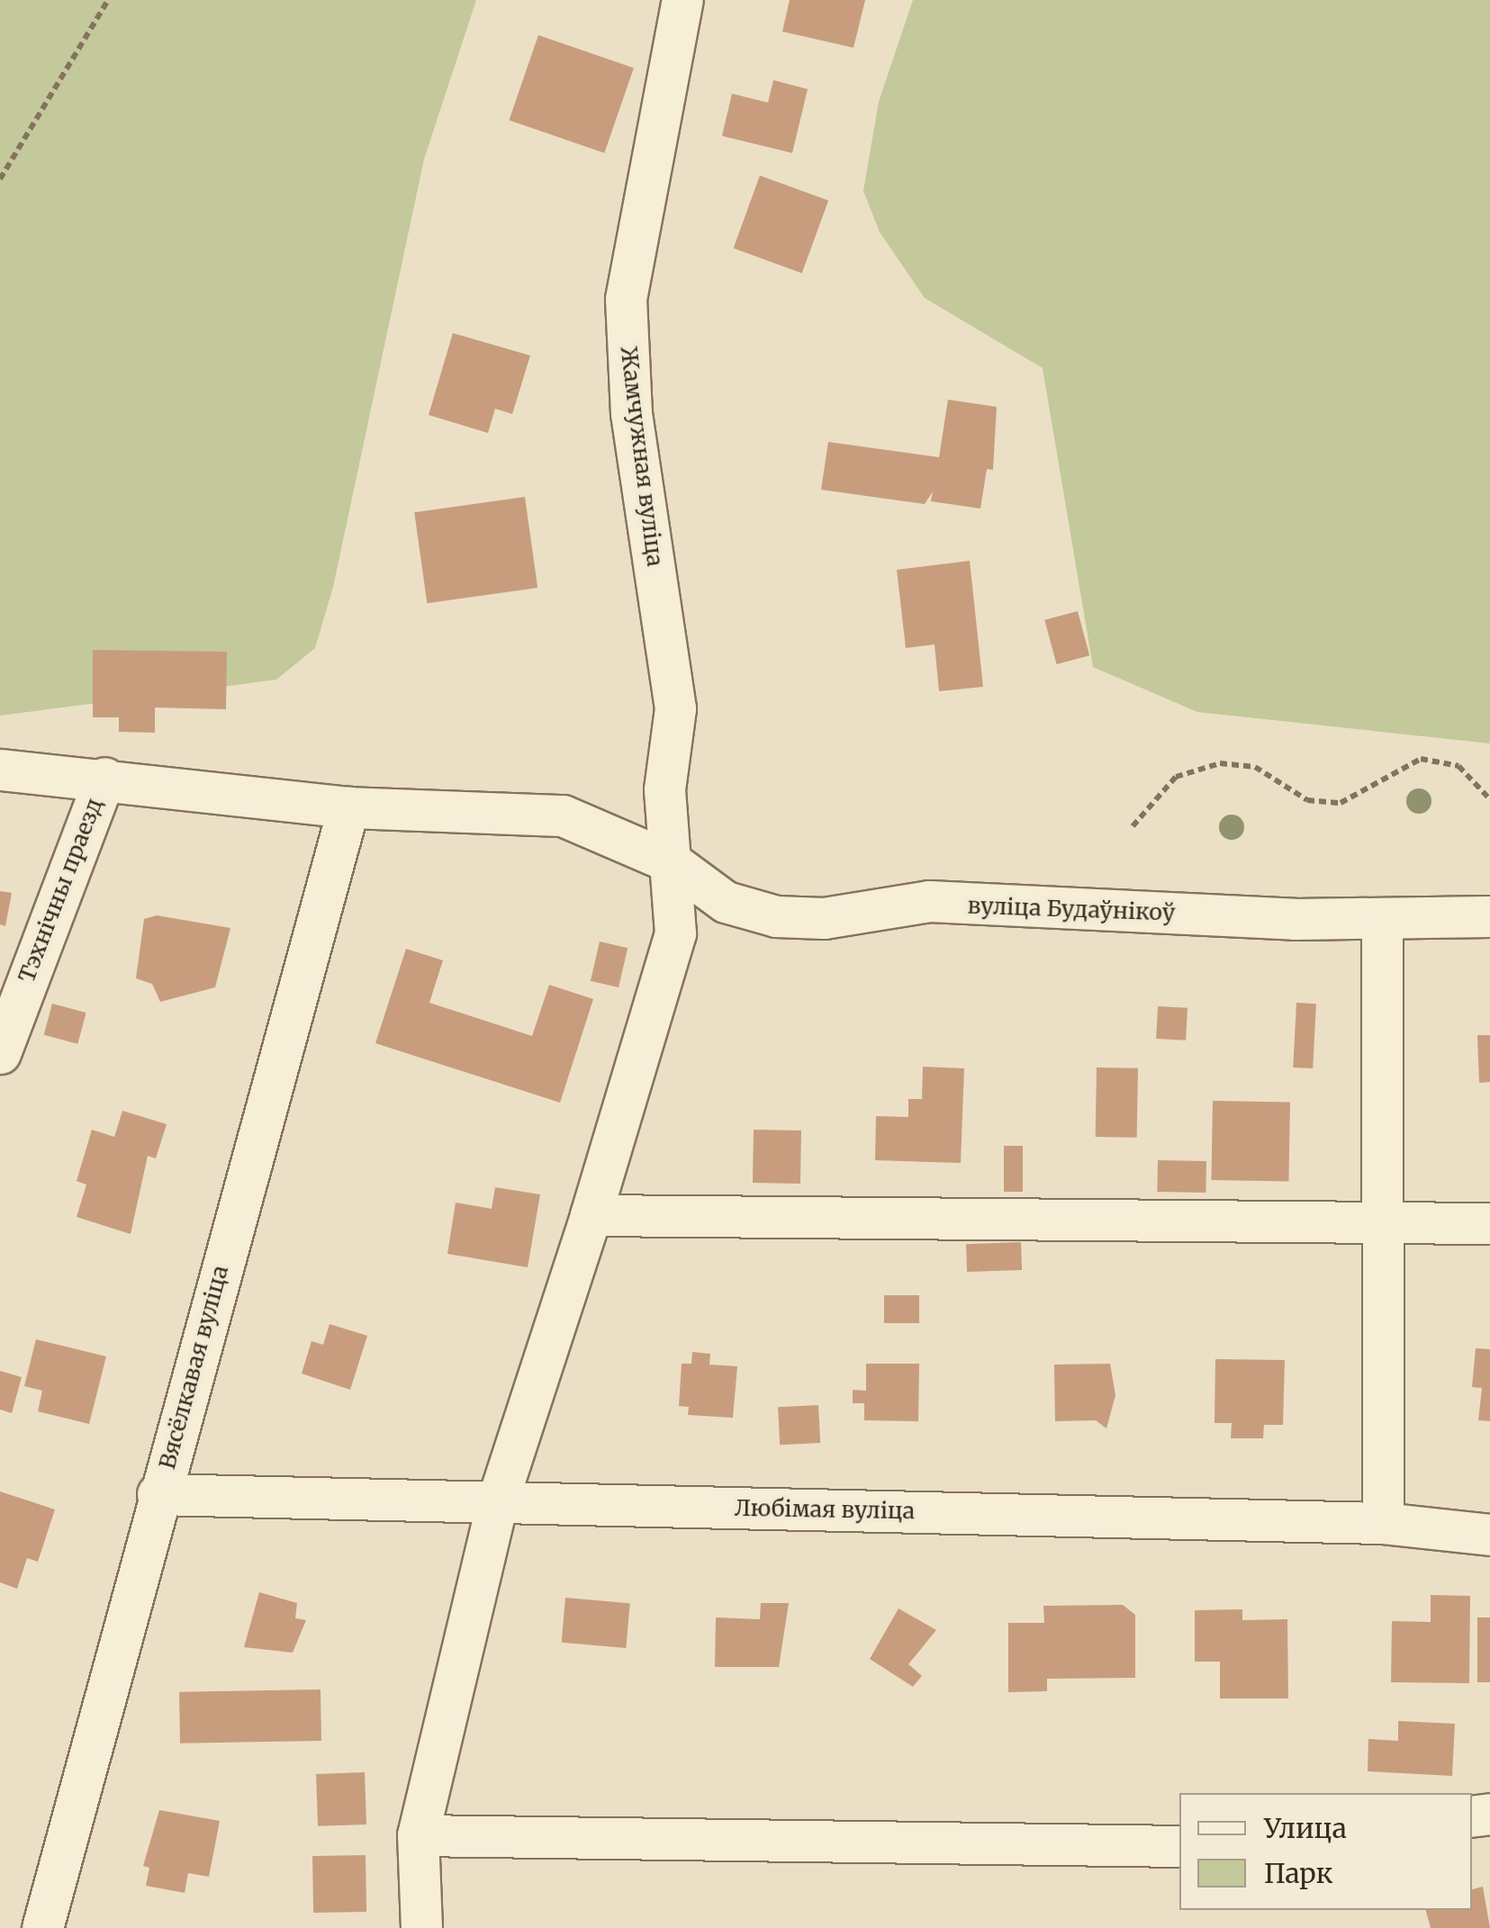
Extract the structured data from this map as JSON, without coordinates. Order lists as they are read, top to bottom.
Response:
{
  "streets": {
    "street": [
      "Жамчужная вуліца",
      "Тэхнічны праезд",
      "вуліца Будаўнікоў",
      "Вясёлкавая вуліца",
      "Любімая вуліца"
    ]
  },
  "crossings": [
    ["Жамчужная вуліца", "вуліца Будаўнікоў"],
    ["Жамчужная вуліца", "Любімая вуліца"],
    ["Тэхнічны праезд", "вуліца Будаўнікоў"],
    ["вуліца Будаўнікоў", "Вясёлкавая вуліца"],
    ["Вясёлкавая вуліца", "Любімая вуліца"]
  ],
  "legend": ["Улица", "Парк"]
}
